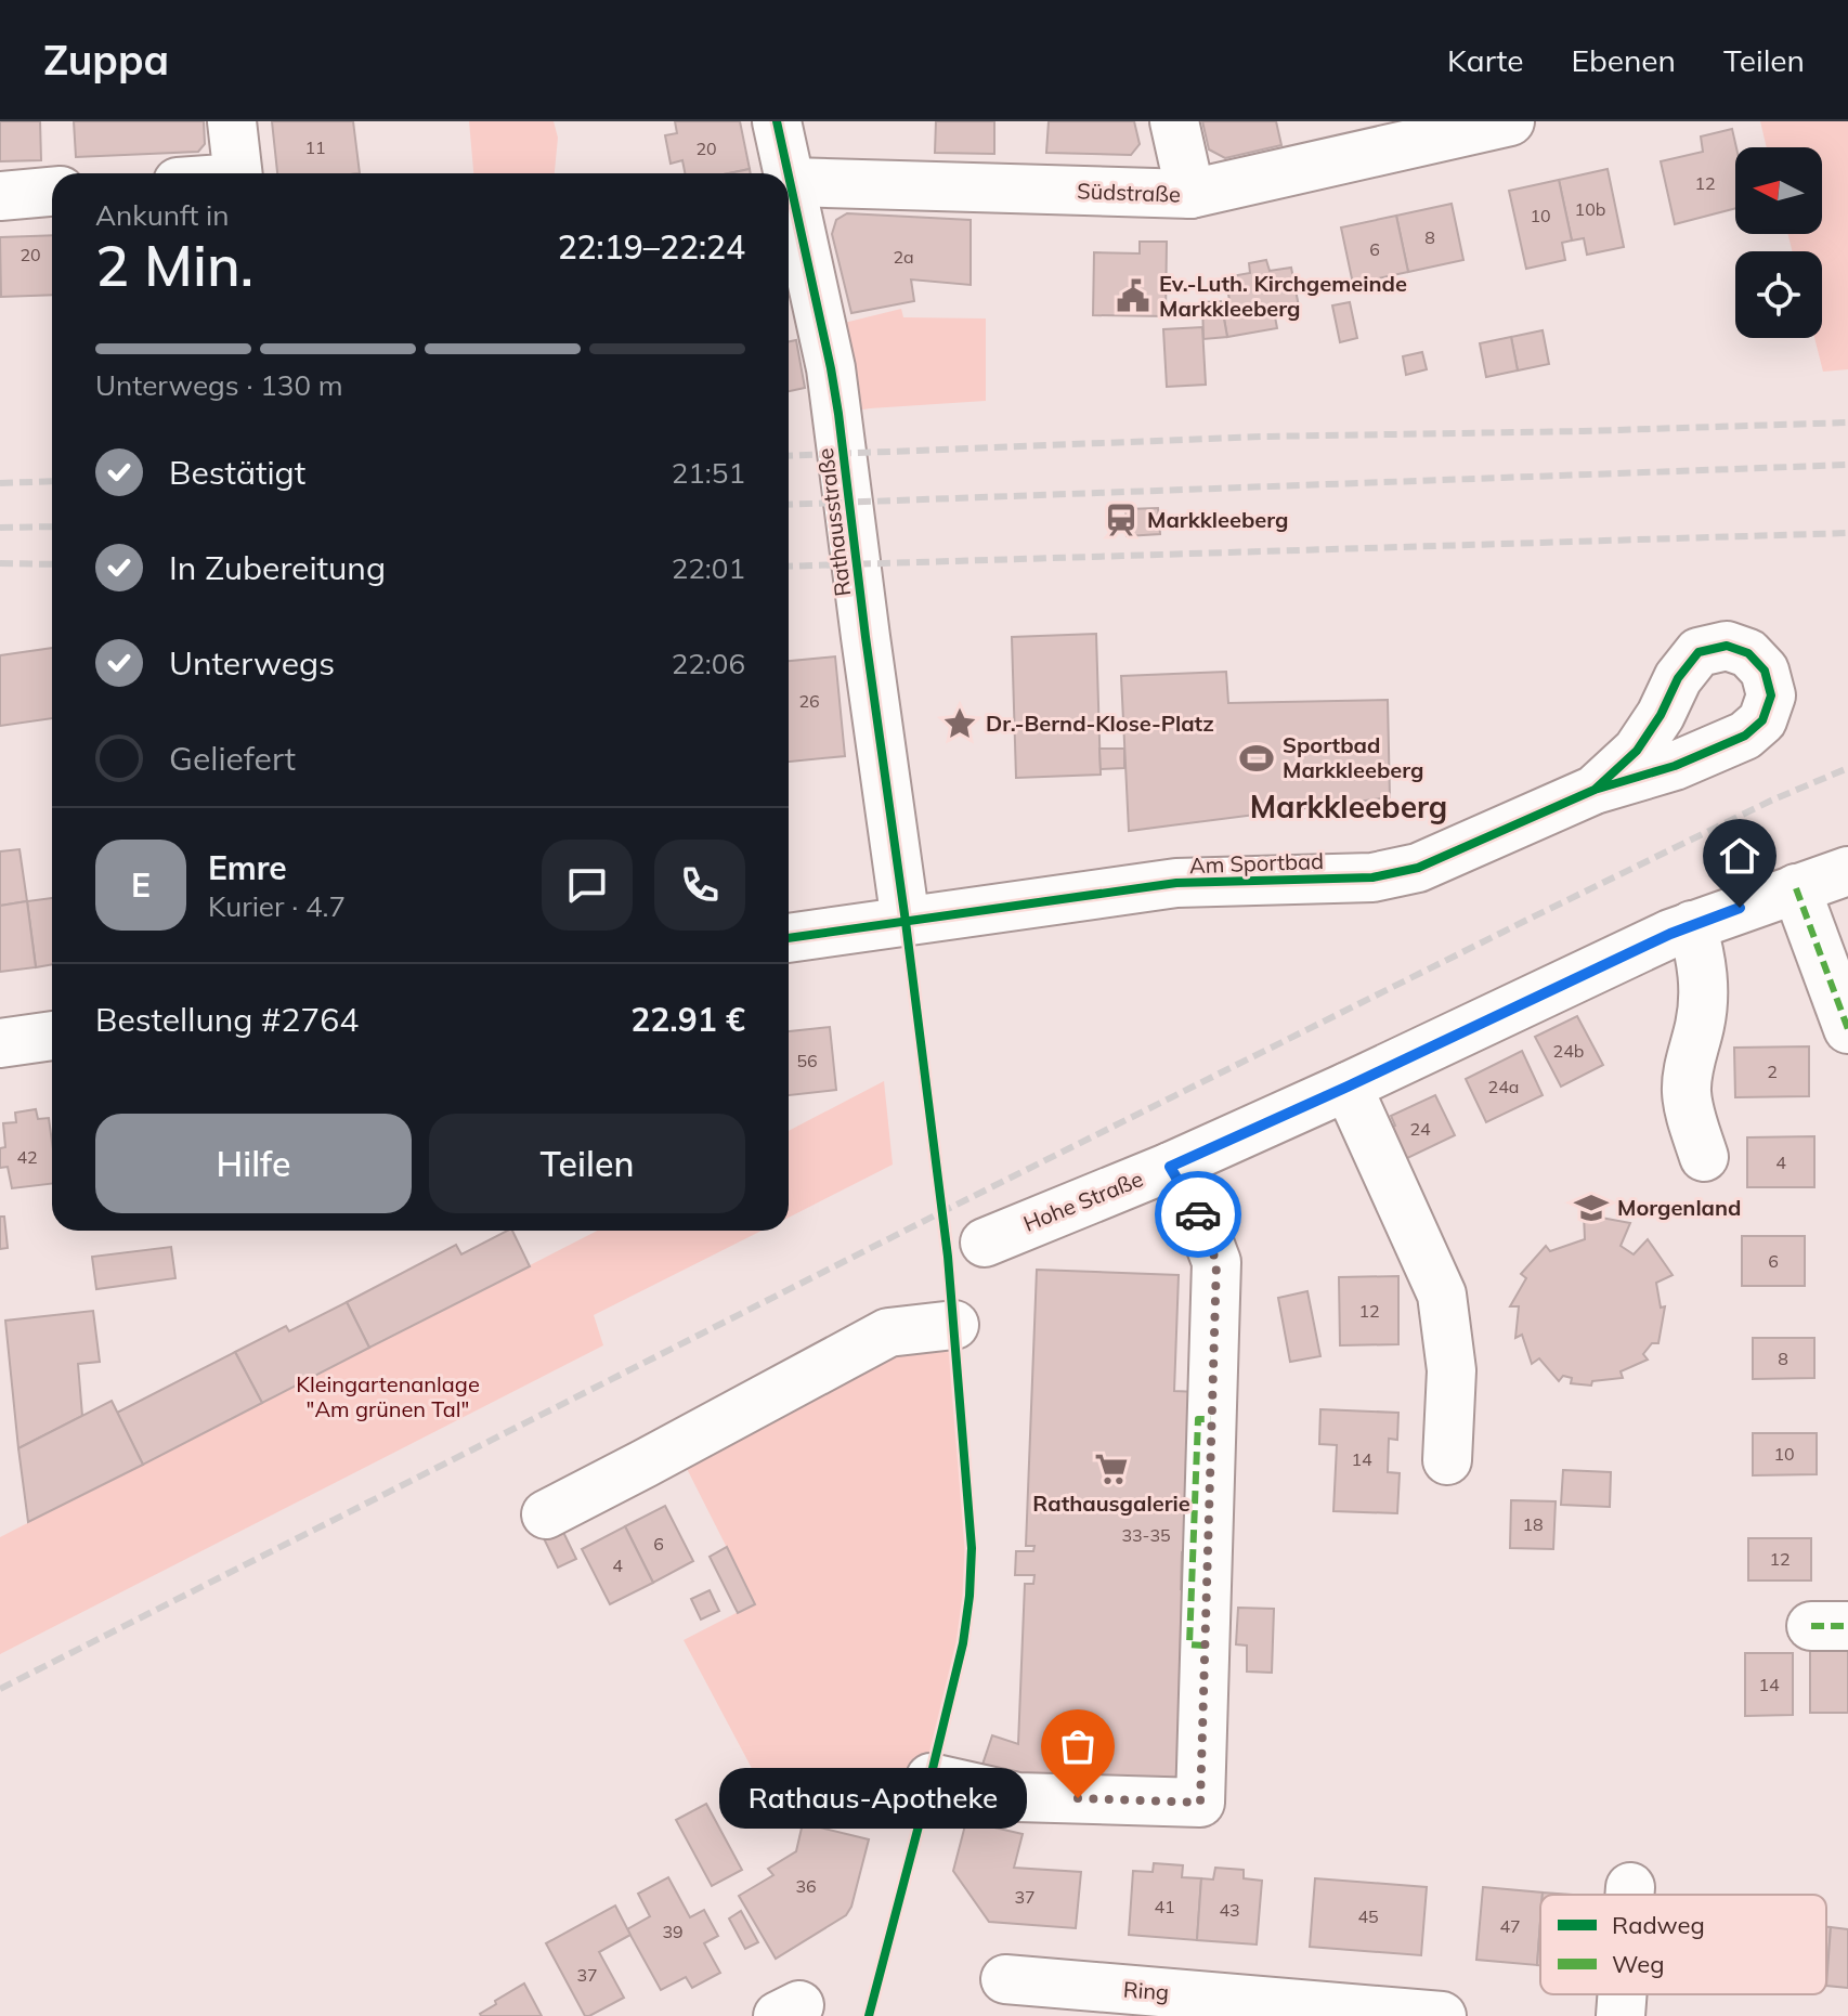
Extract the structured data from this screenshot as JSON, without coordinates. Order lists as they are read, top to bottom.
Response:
{
  "streets": {
    "street": [
      "Südstraße",
      "Rathausstraße",
      "Am Sportbad",
      "Hohe Straße",
      "Ring"
    ]
  },
  "crossings": [
    ["Südstraße", "Rathausstraße"],
    ["Rathausstraße", "Am Sportbad"]
  ],
  "districts": ["Markkleeberg"],
  "parks": ["Kleingartenanlage \"Am grünen Tal\""],
  "places": {
    "public building": ["Ev.-Luth. Kirchgemeinde Markkleeberg"],
    "station": ["Markkleeberg"],
    "place": ["Dr.-Bernd-Klose-Platz"],
    "sports": ["Sportbad Markkleeberg"],
    "school or university": ["Morgenland"],
    "supermarket": ["Rathausgalerie"],
    "other": ["Rathaus-Apotheke"]
  },
  "house_numbers": [
    "11",
    "20",
    "12",
    "10b",
    "10",
    "8",
    "6",
    "20",
    "2a",
    "26",
    "24b",
    "56",
    "2",
    "24a",
    "24",
    "42",
    "4",
    "6",
    "12",
    "8",
    "10",
    "14",
    "18",
    "33-35",
    "6",
    "12",
    "4",
    "14",
    "36",
    "37",
    "41",
    "43",
    "45",
    "47",
    "39",
    "37"
  ],
  "legend": ["Radweg", "Weg"],
  "north": "left",
  "page": {
    "header": "Zuppa",
    "nav": ["Karte", "Ebenen", "Teilen"],
    "heading": ["2 Min.", "Ankunft in", "22:19–22:24"],
    "panel": [
      "Emre",
      "Kurier · 4.7",
      "Bestellung #2764",
      "22.91 €"
    ],
    "bar": "Unterwegs · 130 m",
    "list": [
      ["Bestätigt", "21:51"],
      ["In Zubereitung", "22:01"],
      ["Unterwegs", "22:06"],
      "Geliefert"
    ],
    "round": "E",
    "buttons": ["Hilfe", "Teilen"],
    "bubble": "Rathaus-Apotheke"
  }
}
